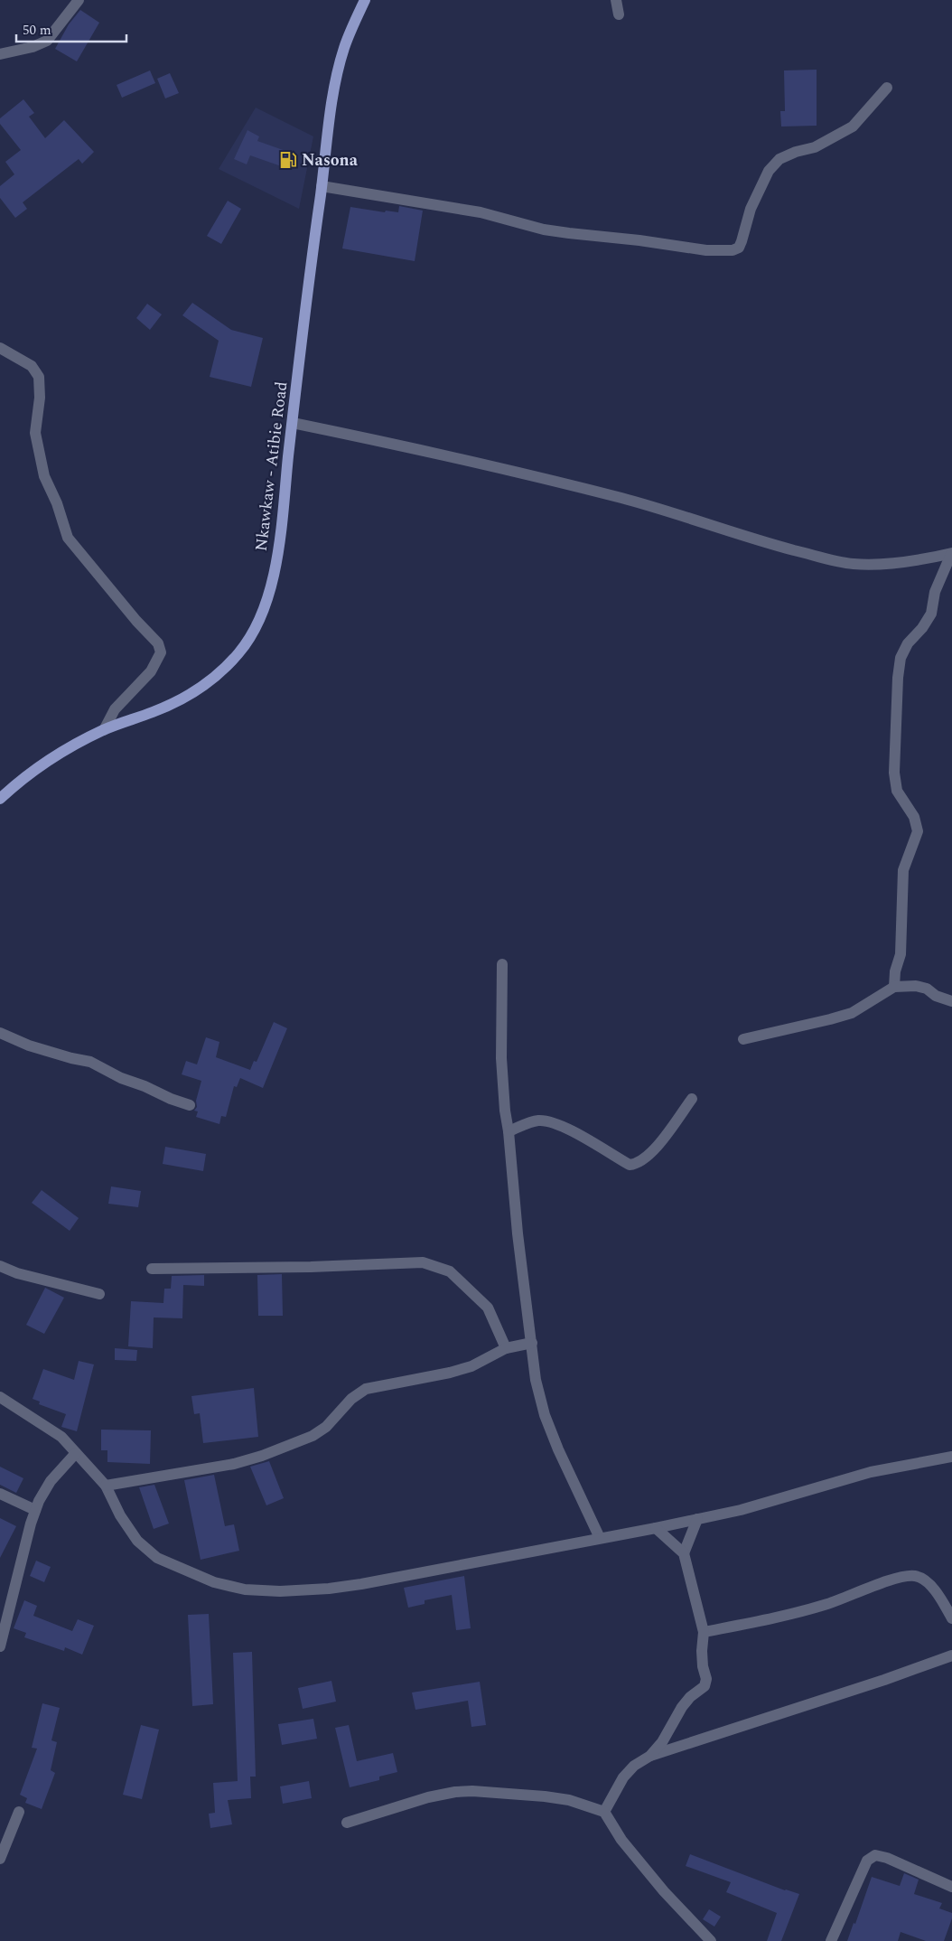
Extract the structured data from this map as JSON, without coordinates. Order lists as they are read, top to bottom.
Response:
{
  "streets": {
    "main road": ["Nkawkaw - Atibie Road"]
  },
  "places": {
    "fuel station": ["Nasona"]
  },
  "scale_bar": "50 m"
}
